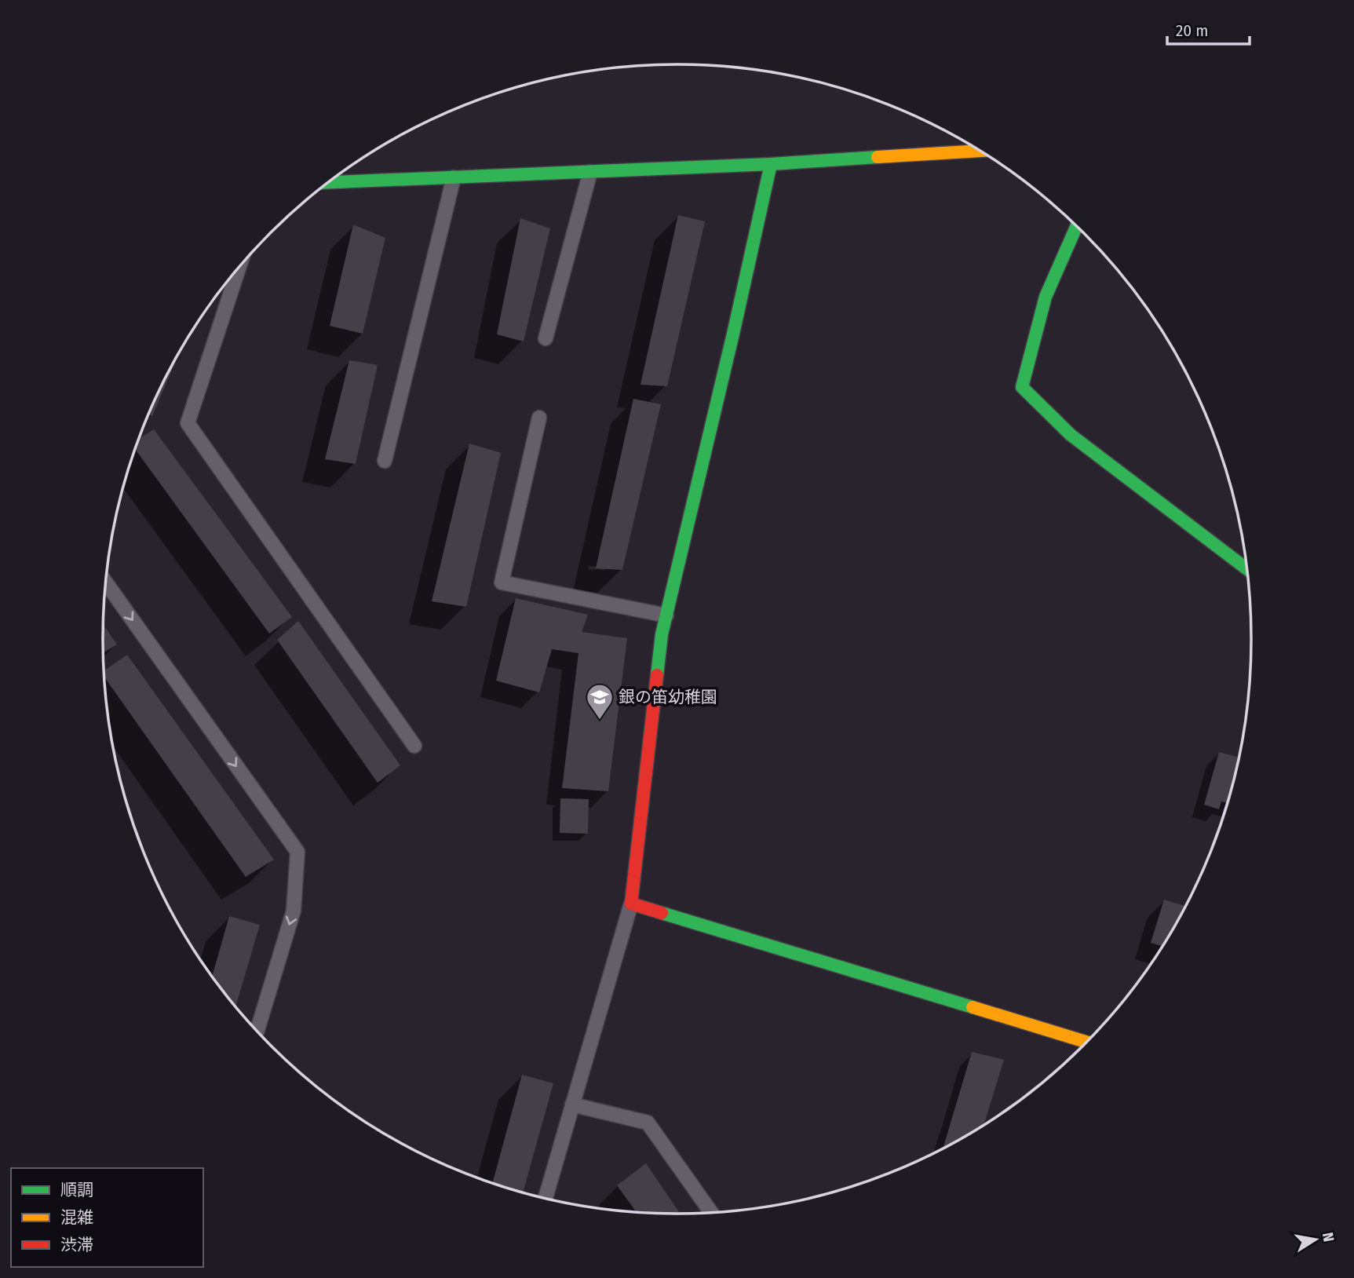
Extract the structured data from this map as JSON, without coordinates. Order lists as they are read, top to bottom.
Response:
{
  "places": {
    "school or university": ["銀の笛幼稚園"]
  },
  "legend": ["順調", "混雑", "渋滞"],
  "scale_bar": "20 m",
  "north": "right"
}
